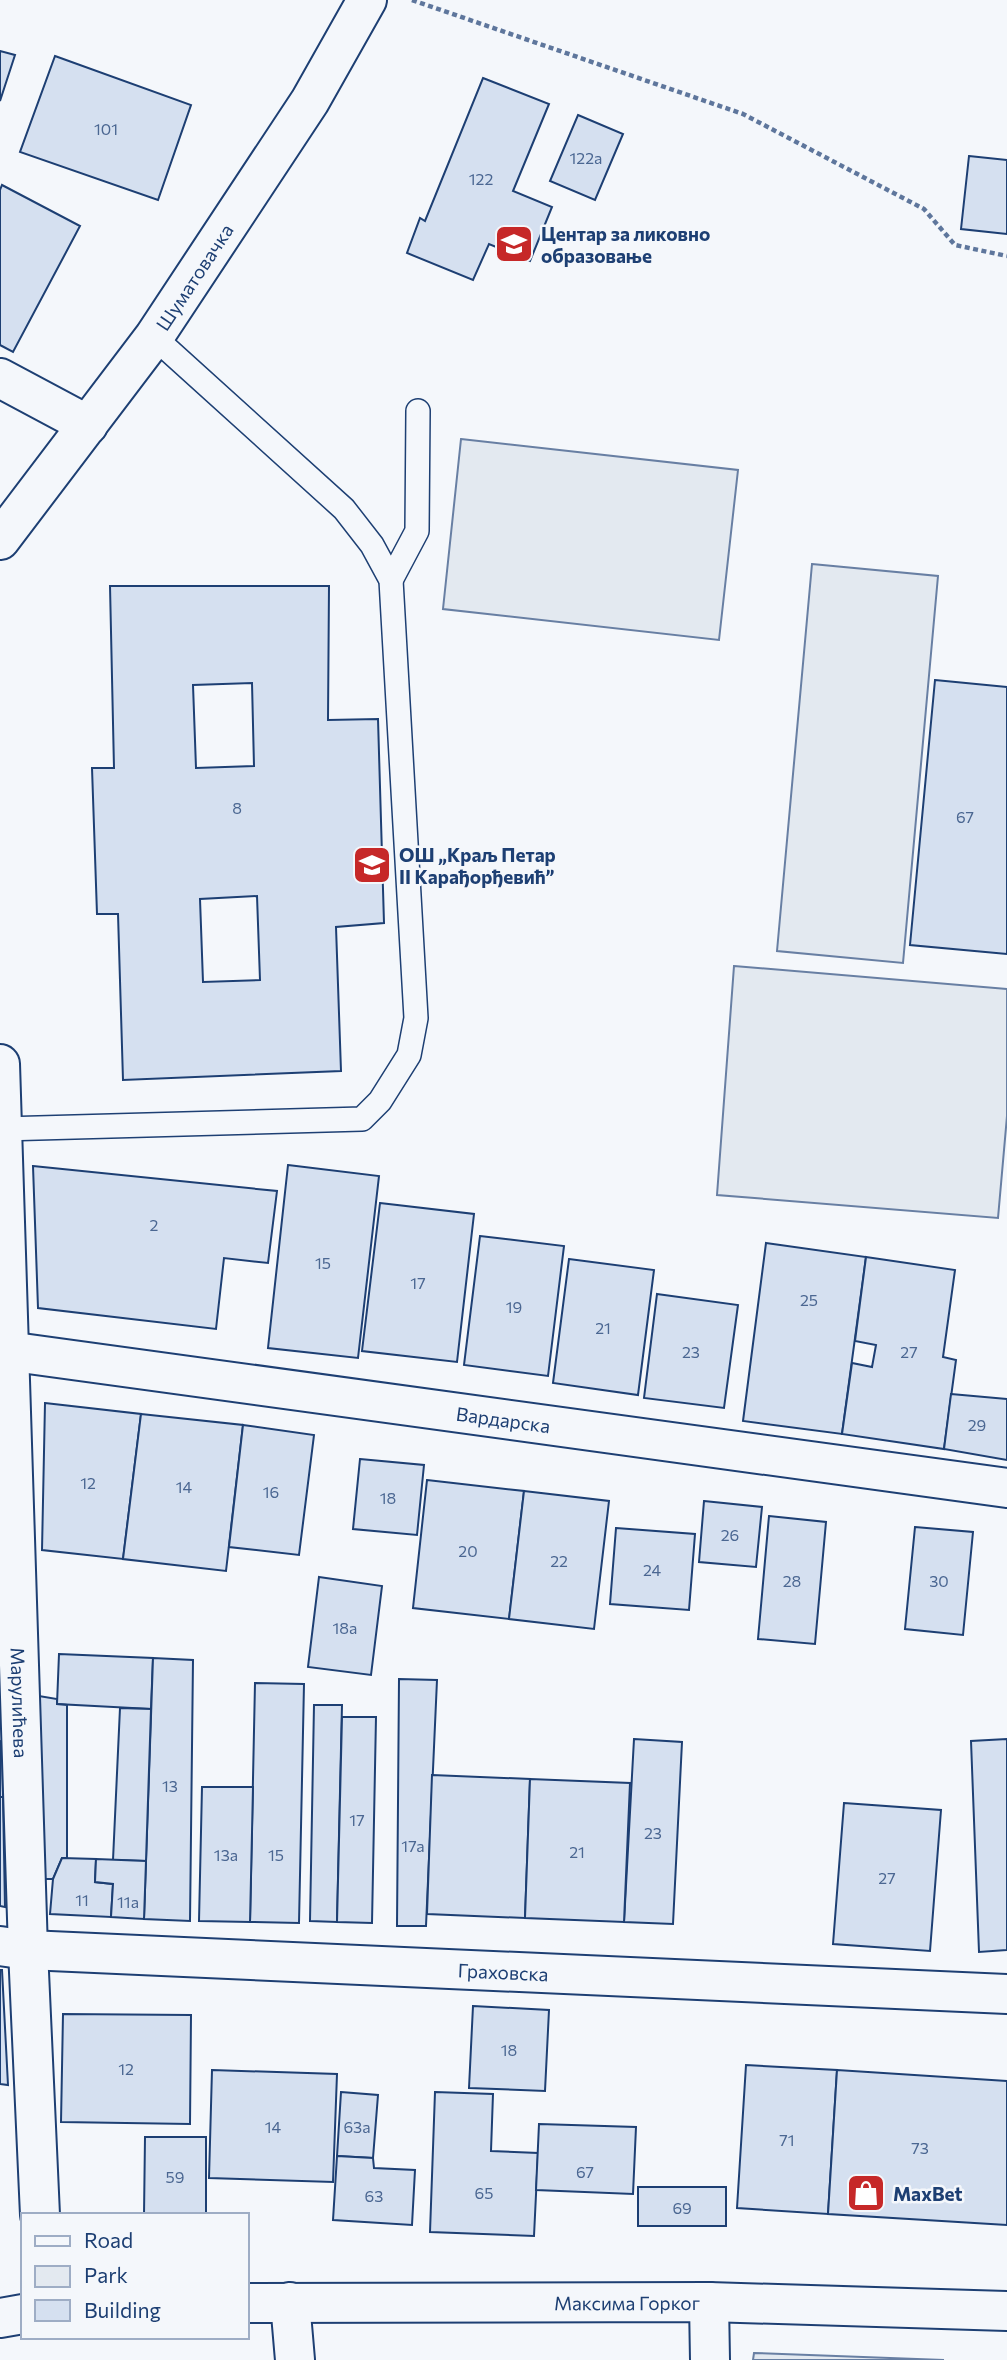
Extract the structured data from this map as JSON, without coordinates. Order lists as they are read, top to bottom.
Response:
{
  "streets": {
    "street": [
      "Шуматовачка",
      "Вардарска",
      "Марулићева",
      "Граховска",
      "Максима Горког"
    ]
  },
  "crossings": [
    ["Вардарска", "Марулићева"],
    ["Марулићева", "Граховска"]
  ],
  "places": {
    "school or university": ["Центар за ликовно образовање", "ОШ „Краљ Петар II Карађорђевић”"],
    "shop": ["MaxBet"]
  },
  "house_numbers": [
    "101",
    "122a",
    "122",
    "8",
    "67",
    "2",
    "15",
    "17",
    "25",
    "19",
    "21",
    "23",
    "27",
    "29",
    "12",
    "14",
    "16",
    "18",
    "26",
    "20",
    "22",
    "24",
    "28",
    "30",
    "18a",
    "13",
    "17",
    "23",
    "17a",
    "21",
    "13a",
    "15",
    "27",
    "11",
    "11a",
    "18",
    "12",
    "14",
    "63a",
    "71",
    "73",
    "67",
    "59",
    "65",
    "63",
    "69"
  ],
  "legend": ["Road", "Park", "Building"]
}
